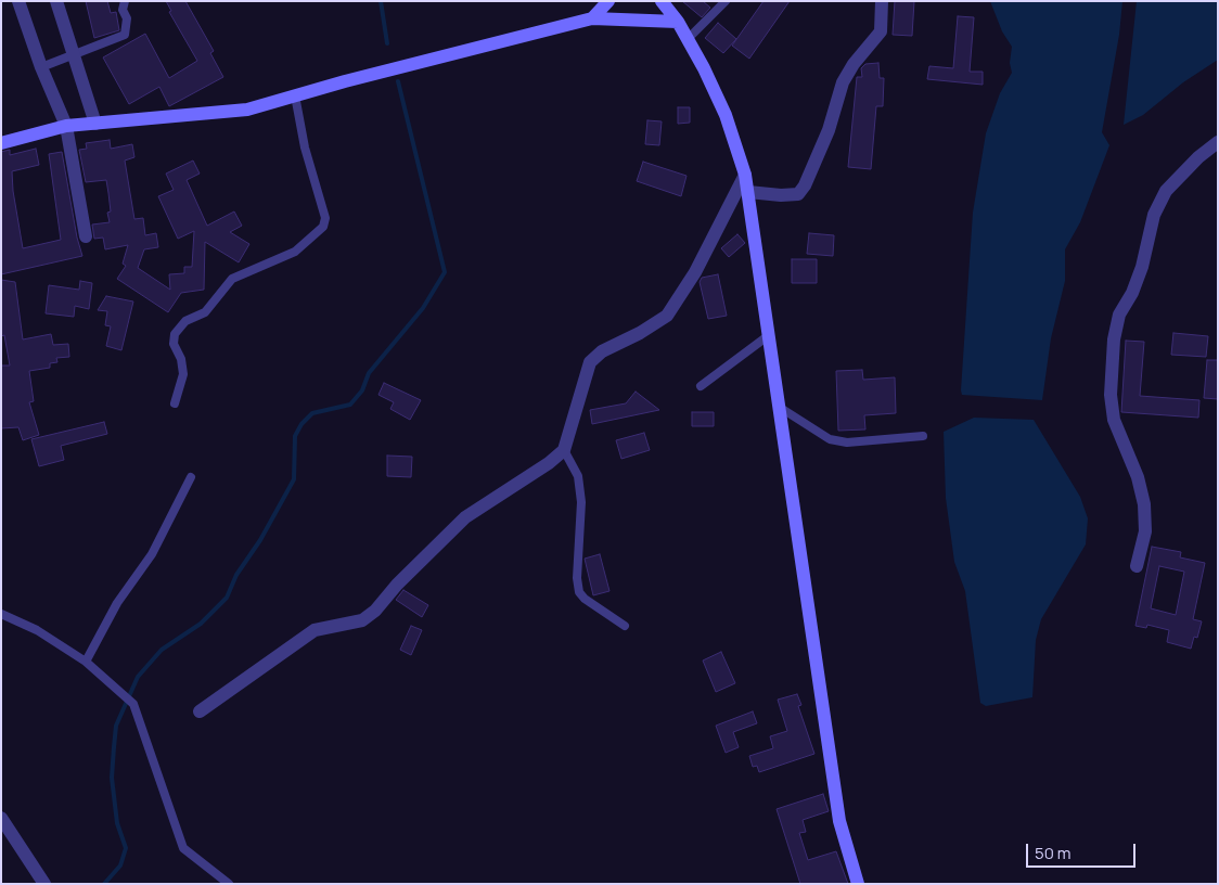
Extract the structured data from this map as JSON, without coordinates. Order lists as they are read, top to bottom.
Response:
{
  "scale_bar": "50 m"
}
